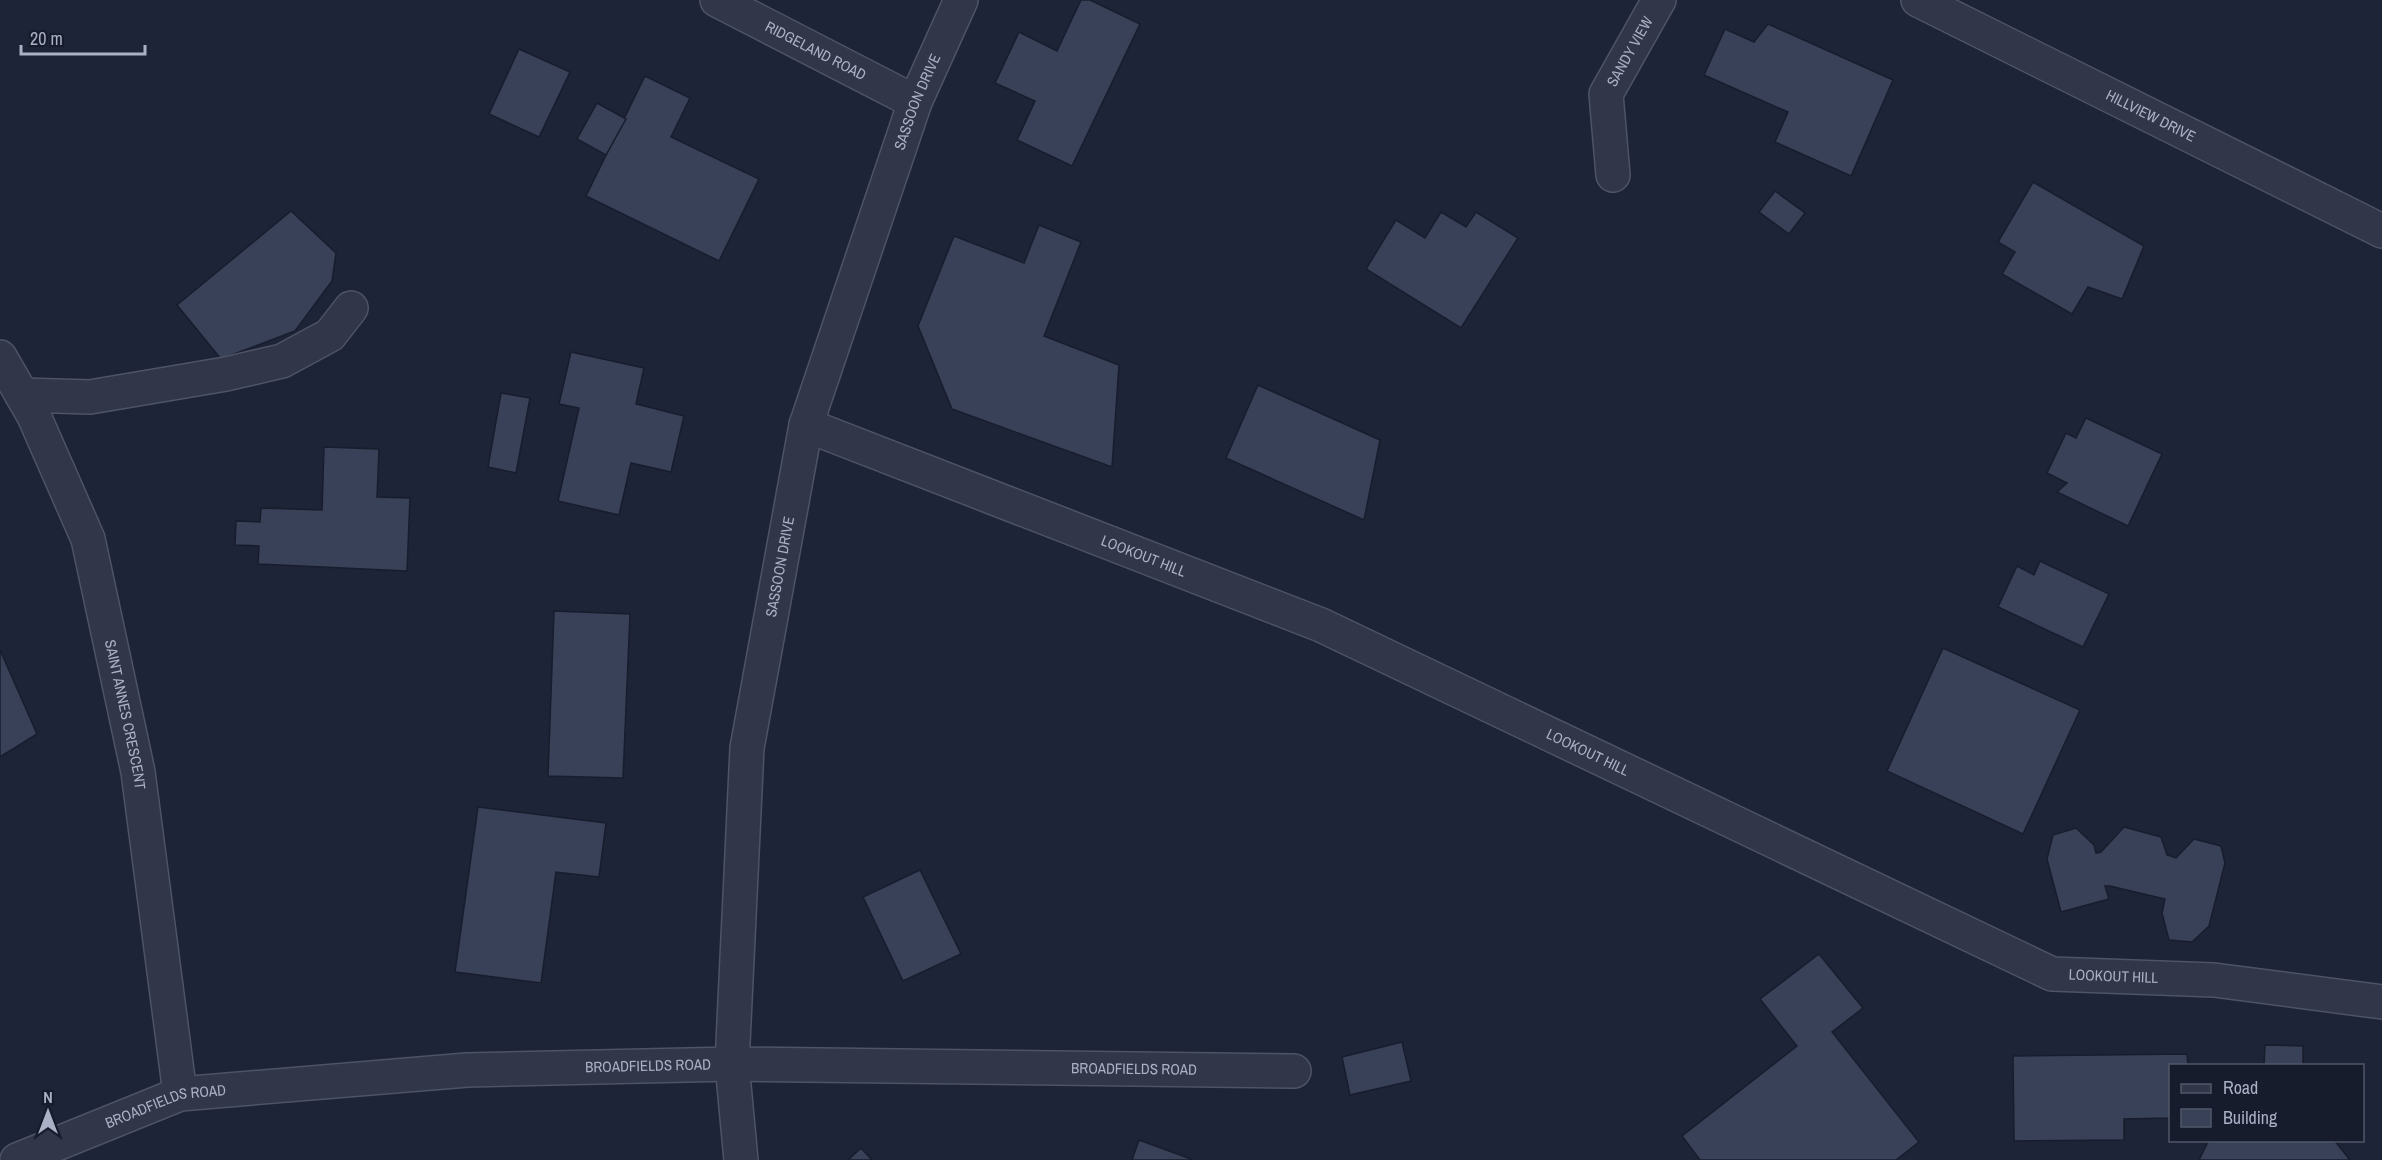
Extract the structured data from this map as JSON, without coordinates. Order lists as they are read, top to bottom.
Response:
{
  "streets": {
    "street": [
      "RIDGELAND ROAD",
      "SANDY VIEW",
      "SASSOON DRIVE",
      "HILLVIEW DRIVE",
      "LOOKOUT HILL",
      "SAINT ANNES CRESCENT",
      "BROADFIELDS ROAD"
    ]
  },
  "crossings": [
    ["RIDGELAND ROAD", "SASSOON DRIVE"],
    ["SASSOON DRIVE", "LOOKOUT HILL"],
    ["SASSOON DRIVE", "BROADFIELDS ROAD"],
    ["SAINT ANNES CRESCENT", "BROADFIELDS ROAD"]
  ],
  "legend": ["Road", "Building"],
  "scale_bar": "20 m",
  "north": "top"
}
